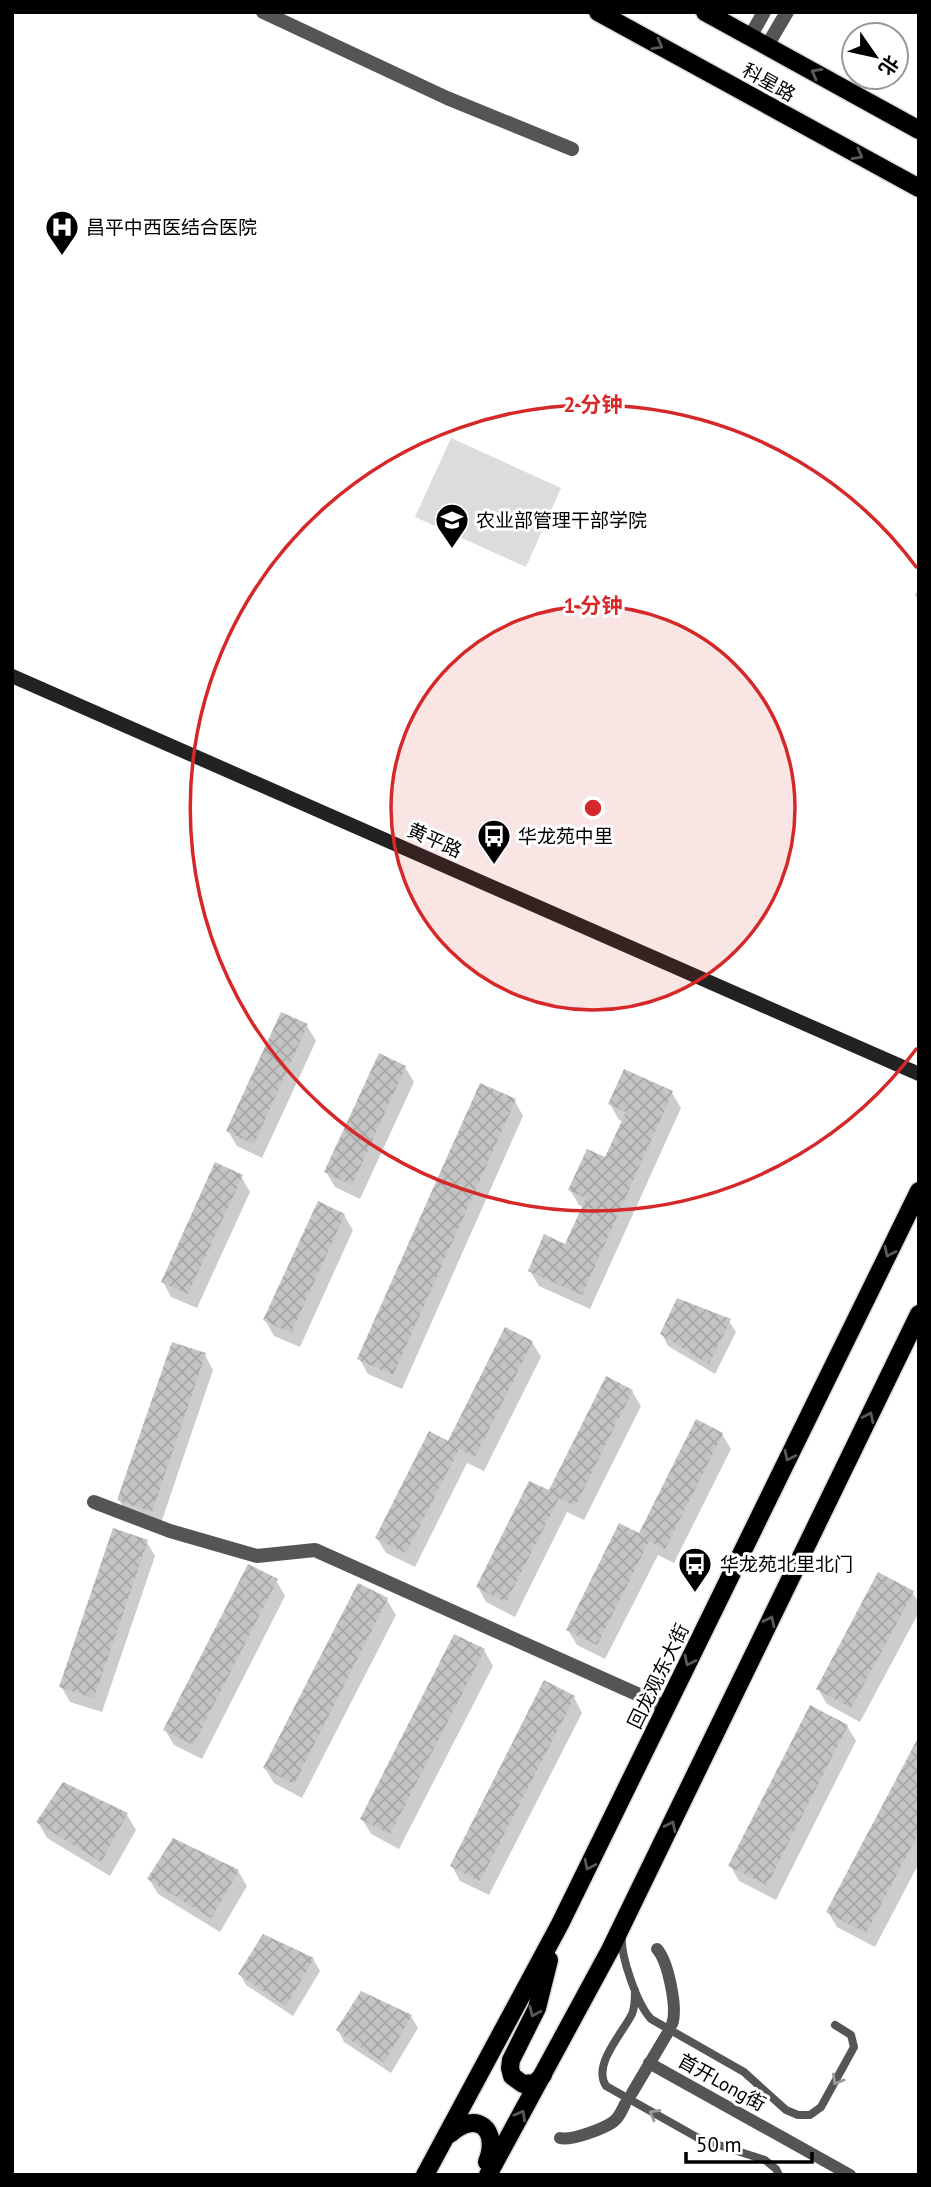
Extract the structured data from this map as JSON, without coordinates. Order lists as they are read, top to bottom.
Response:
{
  "streets": {
    "main road": ["科星路", "黄平路", "回龙观东大街"],
    "street": ["首开Long街"]
  },
  "places": {
    "hospital": ["昌平中西医结合医院"],
    "school or university": ["农业部管理干部学院"],
    "bus stop": ["华龙苑中里", "华龙苑北里北门"]
  },
  "scale_bar": "50 m",
  "north": "bottom right",
  "rings": ["2 分钟", "1 分钟"]
}
